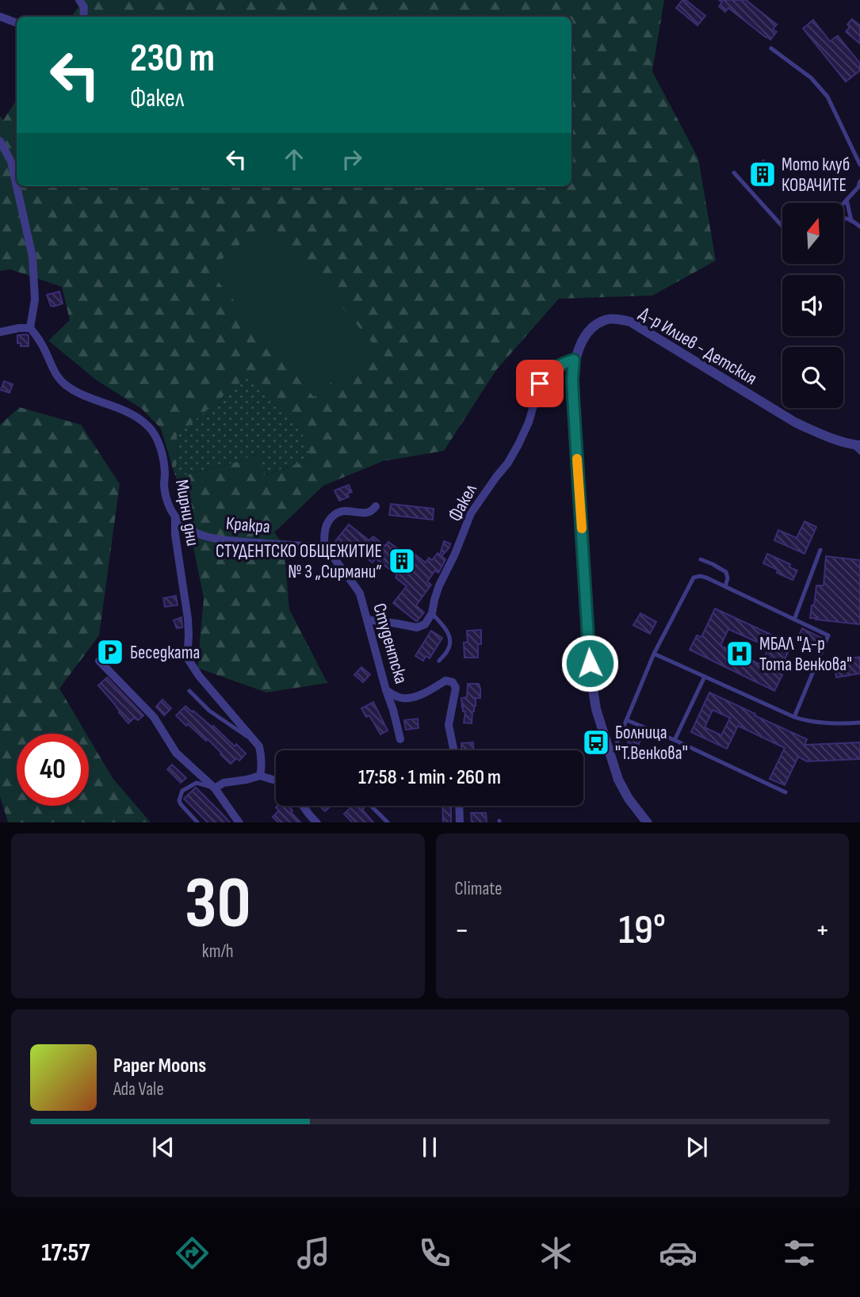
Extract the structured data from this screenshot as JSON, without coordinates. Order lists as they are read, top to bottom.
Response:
{
  "streets": {
    "street": [
      "Д-р Илиев - Детския",
      "Факел",
      "Мирни дни",
      "Кракра",
      "Студентска"
    ]
  },
  "crossings": [
    ["Д-р Илиев - Детския", "Факел"],
    ["Мирни дни", "Кракра"],
    ["Кракра", "Студентска"]
  ],
  "places": {
    "building": ["Мото клуб КОВАЧИТЕ", "СТУДЕНТСКО ОБЩЕЖИТИЕ № 3 „Сирмани”"],
    "parking": ["Беседката"],
    "hospital": ["МБАЛ \"Д-р Тота Венкова\""],
    "bus stop": ["Болница ''Т.Венкова''"]
  },
  "north": "top",
  "page": {
    "turn": ["230 m", "Факел"],
    "limit": "40",
    "trip": "17:58 · 1 min · 260 m",
    "tile": [
      ["30", "km/h"],
      "Climate"
    ],
    "heat": ["−", "19°", "+"],
    "song": ["Paper Moons", "Ada Vale"],
    "tabs": "17:57"
  }
}
